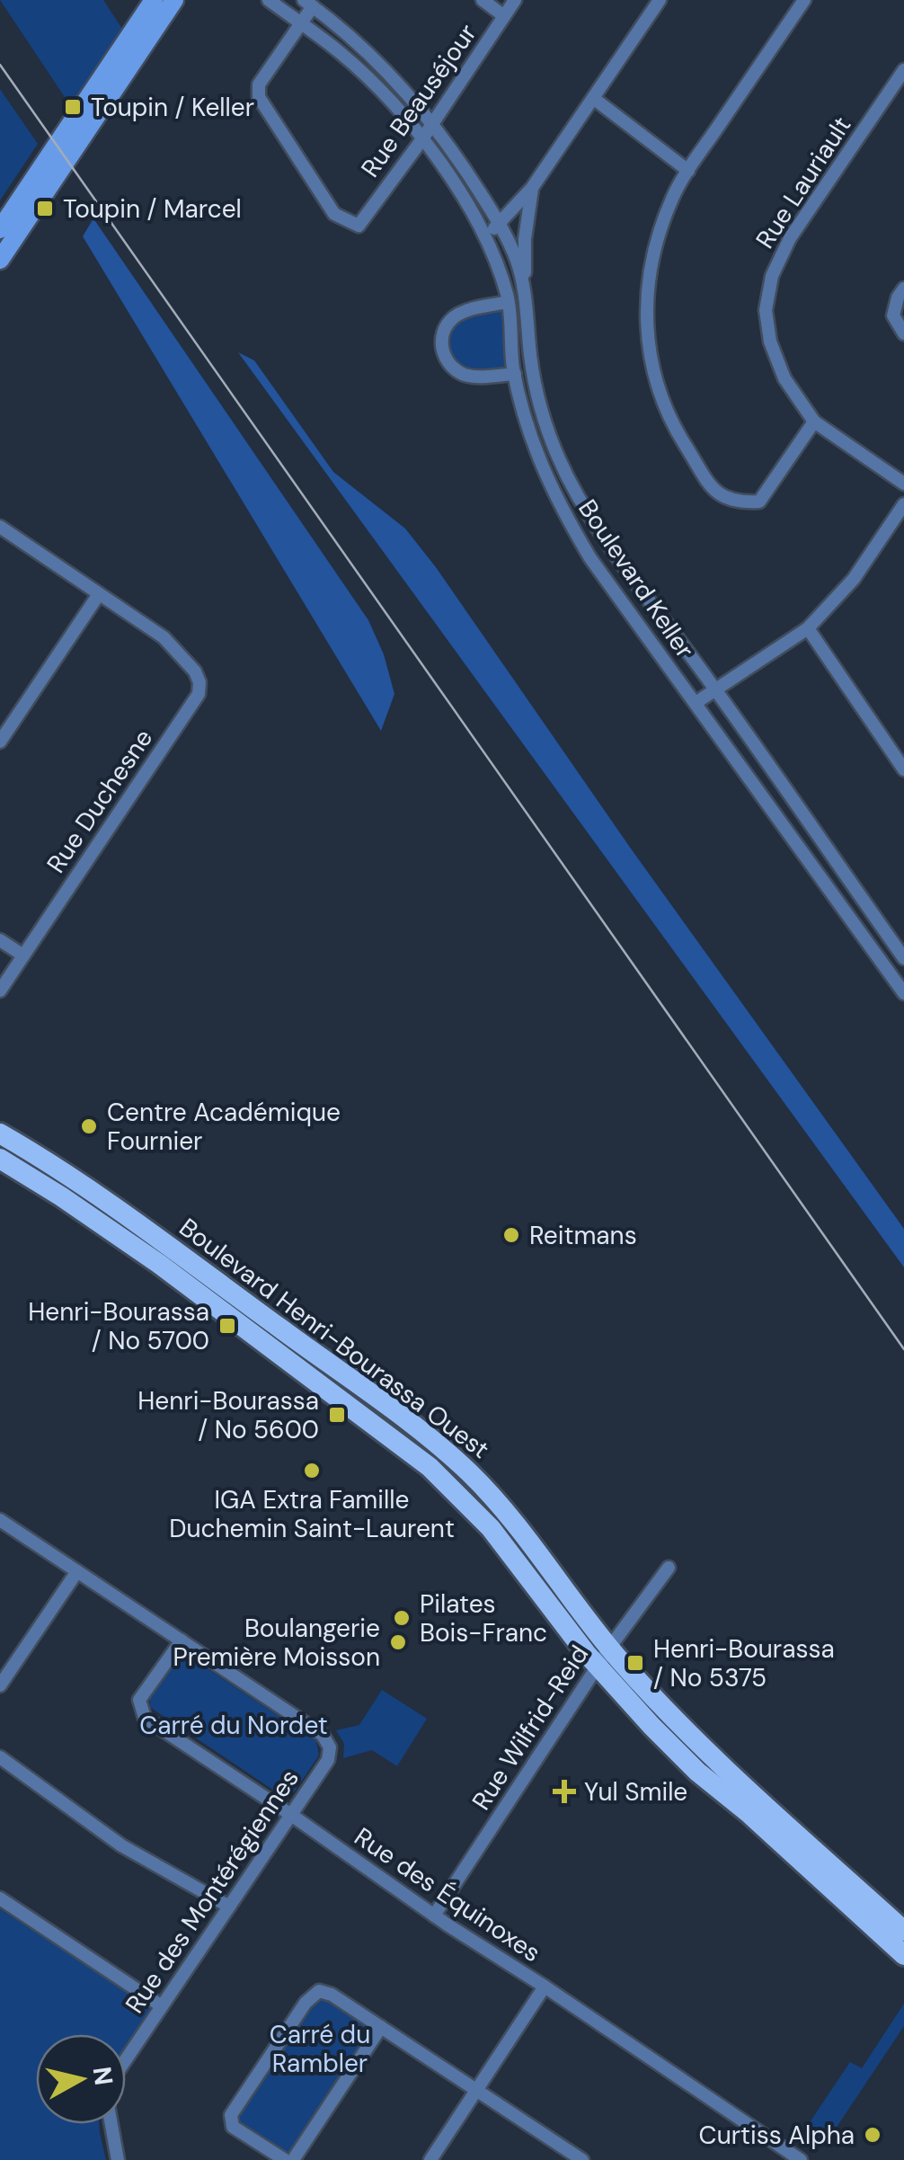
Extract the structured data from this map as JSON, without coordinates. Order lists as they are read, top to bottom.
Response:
{
  "streets": {
    "main road": ["Boulevard Henri-Bourassa Ouest"],
    "street": [
      "Rue Beauséjour",
      "Rue Lauriault",
      "Boulevard Keller",
      "Rue Duchesne",
      "Rue Wilfrid-Reid",
      "Rue des Montérégiennes",
      "Rue des Équinoxes"
    ]
  },
  "crossings": [
    ["Rue Beauséjour", "Boulevard Keller"],
    ["Boulevard Henri-Bourassa Ouest", "Rue Wilfrid-Reid"],
    ["Rue Wilfrid-Reid", "Rue des Équinoxes"],
    ["Rue des Montérégiennes", "Rue des Équinoxes"]
  ],
  "parks": ["Carré du Nordet", "Carré du Rambler"],
  "places": {
    "transit": [
      "Toupin / Keller",
      "Toupin / Marcel",
      "Henri-Bourassa / No 5700",
      "Henri-Bourassa / No 5600",
      "Henri-Bourassa / No 5375"
    ],
    "other": [
      "Centre Académique Fournier",
      "Reitmans",
      "IGA Extra Famille Duchemin Saint-Laurent",
      "Pilates Bois-Franc",
      "Boulangerie Première Moisson",
      "Curtiss Alpha"
    ],
    "health": ["Yul Smile"]
  },
  "north": "right"
}
